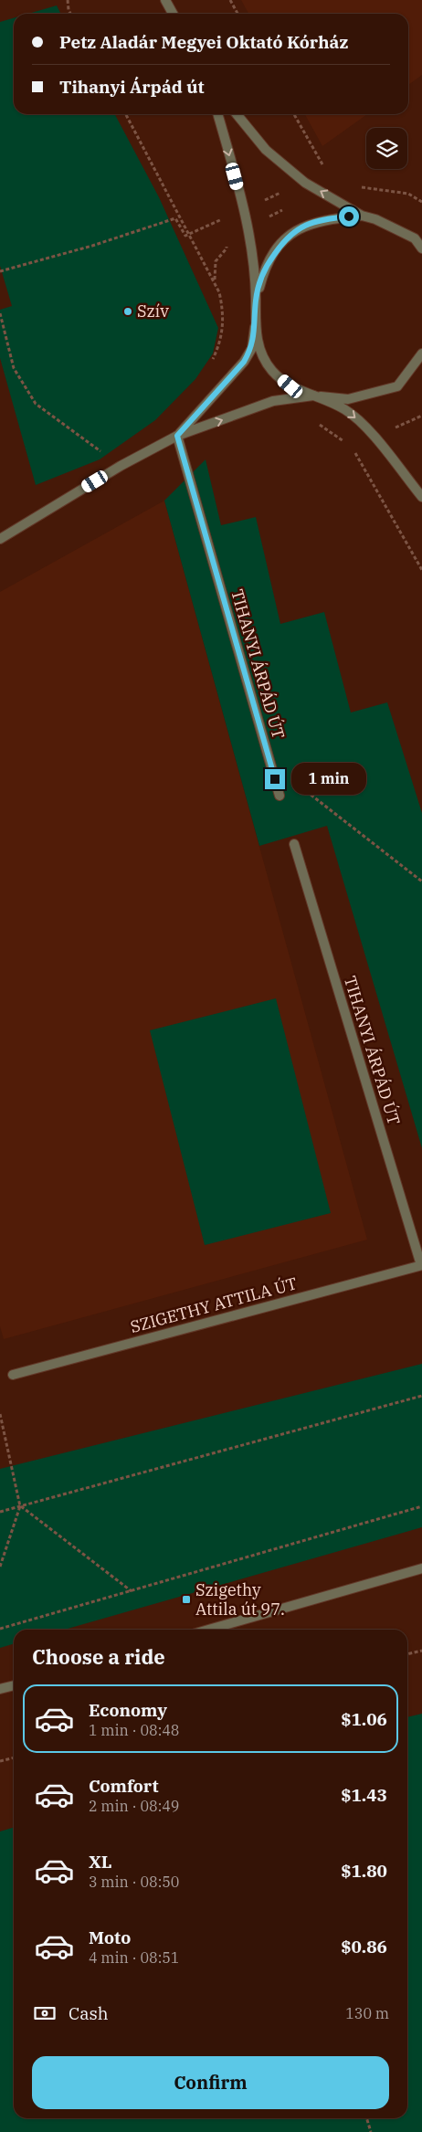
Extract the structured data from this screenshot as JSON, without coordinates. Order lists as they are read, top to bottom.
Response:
{
  "streets": {
    "street": ["TIHANYI ÁRPÁD ÚT", "SZIGETHY ATTILA ÚT"]
  },
  "crossings": [
    ["TIHANYI ÁRPÁD ÚT", "SZIGETHY ATTILA ÚT"]
  ],
  "places": {
    "other": ["Szív"],
    "transit": ["Szigethy Attila út 97."]
  },
  "page": {
    "banner": ["Petz Aladár Megyei Oktató Kórház", "Tihanyi Árpád út"],
    "bubble": "1 min",
    "heading": "Choose a ride",
    "list": [
      {
        "name": "Economy",
        "note": "1 min · 08:48",
        "value": "$1.06"
      },
      {
        "name": "Comfort",
        "note": "2 min · 08:49",
        "value": "$1.43"
      },
      {
        "name": "XL",
        "note": "3 min · 08:50",
        "value": "$1.80"
      },
      {
        "name": "Moto",
        "note": "4 min · 08:51",
        "value": "$0.86"
      }
    ],
    "pay": ["Cash", "130 m"],
    "buttons": "Confirm"
  }
}
